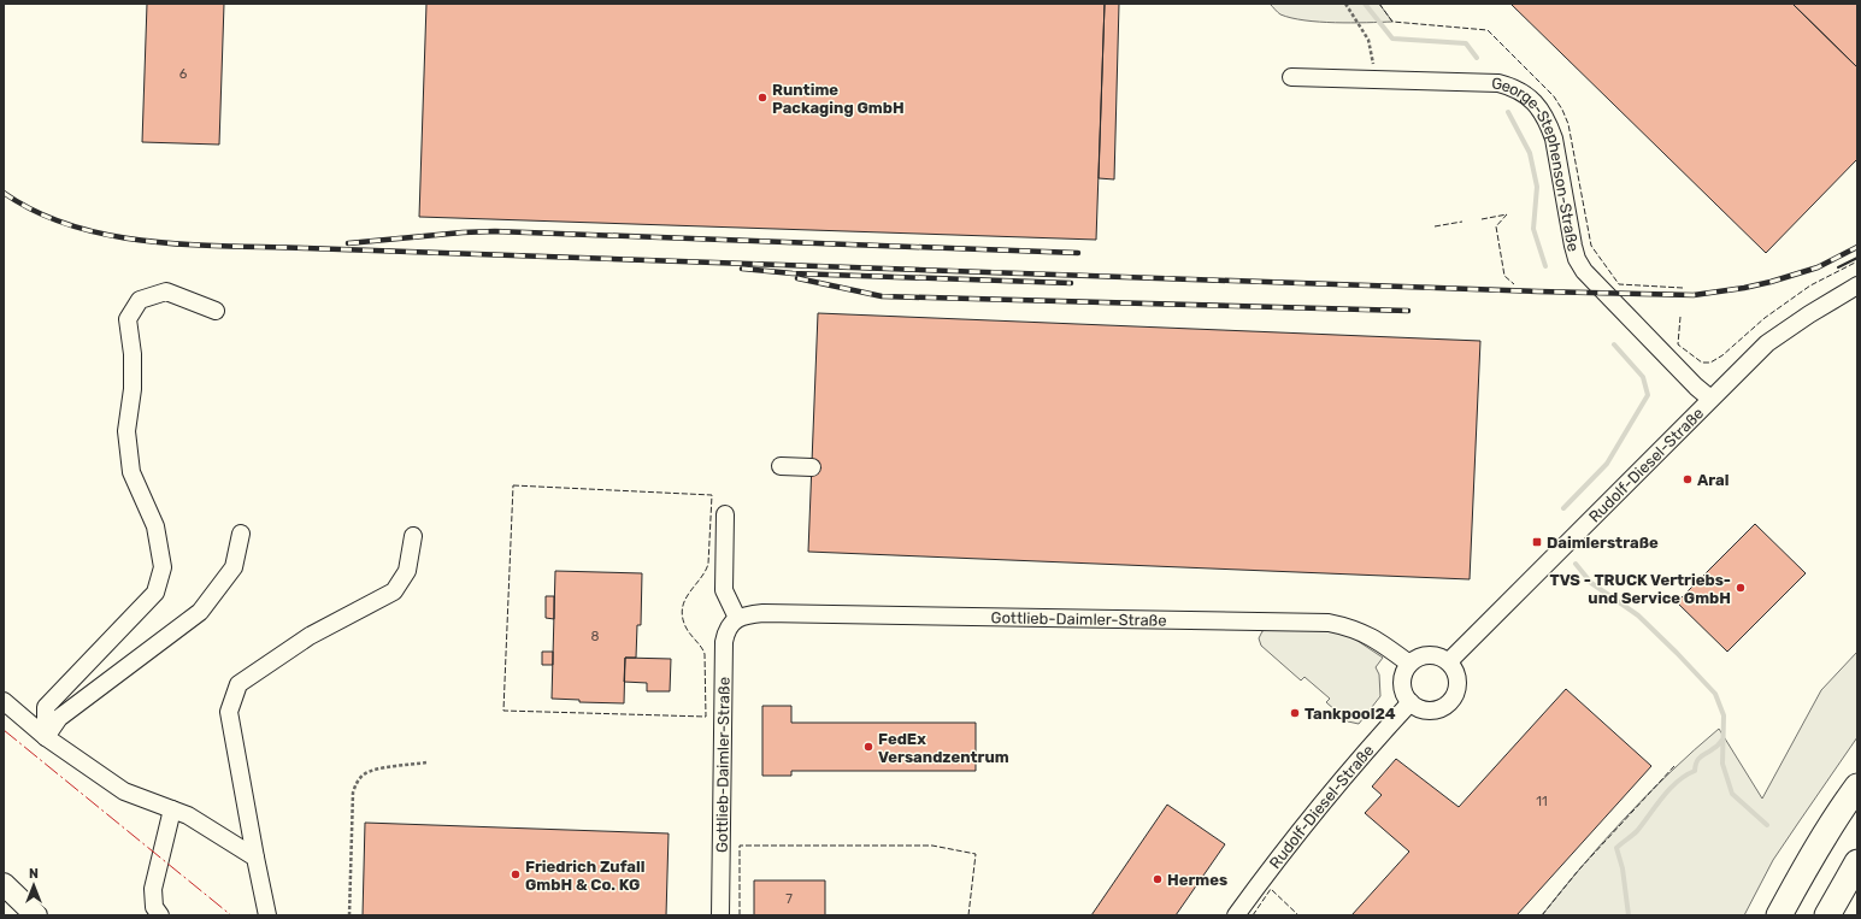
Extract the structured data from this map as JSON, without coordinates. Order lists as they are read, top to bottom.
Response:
{
  "streets": {
    "street": ["George-Stephenson-Straße", "Rudolf-Diesel-Straße", "Gottlieb-Daimler-Straße"]
  },
  "crossings": [
    ["George-Stephenson-Straße", "Rudolf-Diesel-Straße"],
    ["Rudolf-Diesel-Straße", "Gottlieb-Daimler-Straße"]
  ],
  "places": {
    "other": [
      "Runtime Packaging GmbH",
      "Aral",
      "TVS - TRUCK Vertriebs- und Service GmbH",
      "Tankpool24",
      "FedEx Versandzentrum",
      "Friedrich Zufall GmbH & Co. KG",
      "Hermes"
    ],
    "transit": ["Daimlerstraße"]
  },
  "house_numbers": [
    "6",
    "8",
    "11",
    "7"
  ],
  "north": "top"
}
